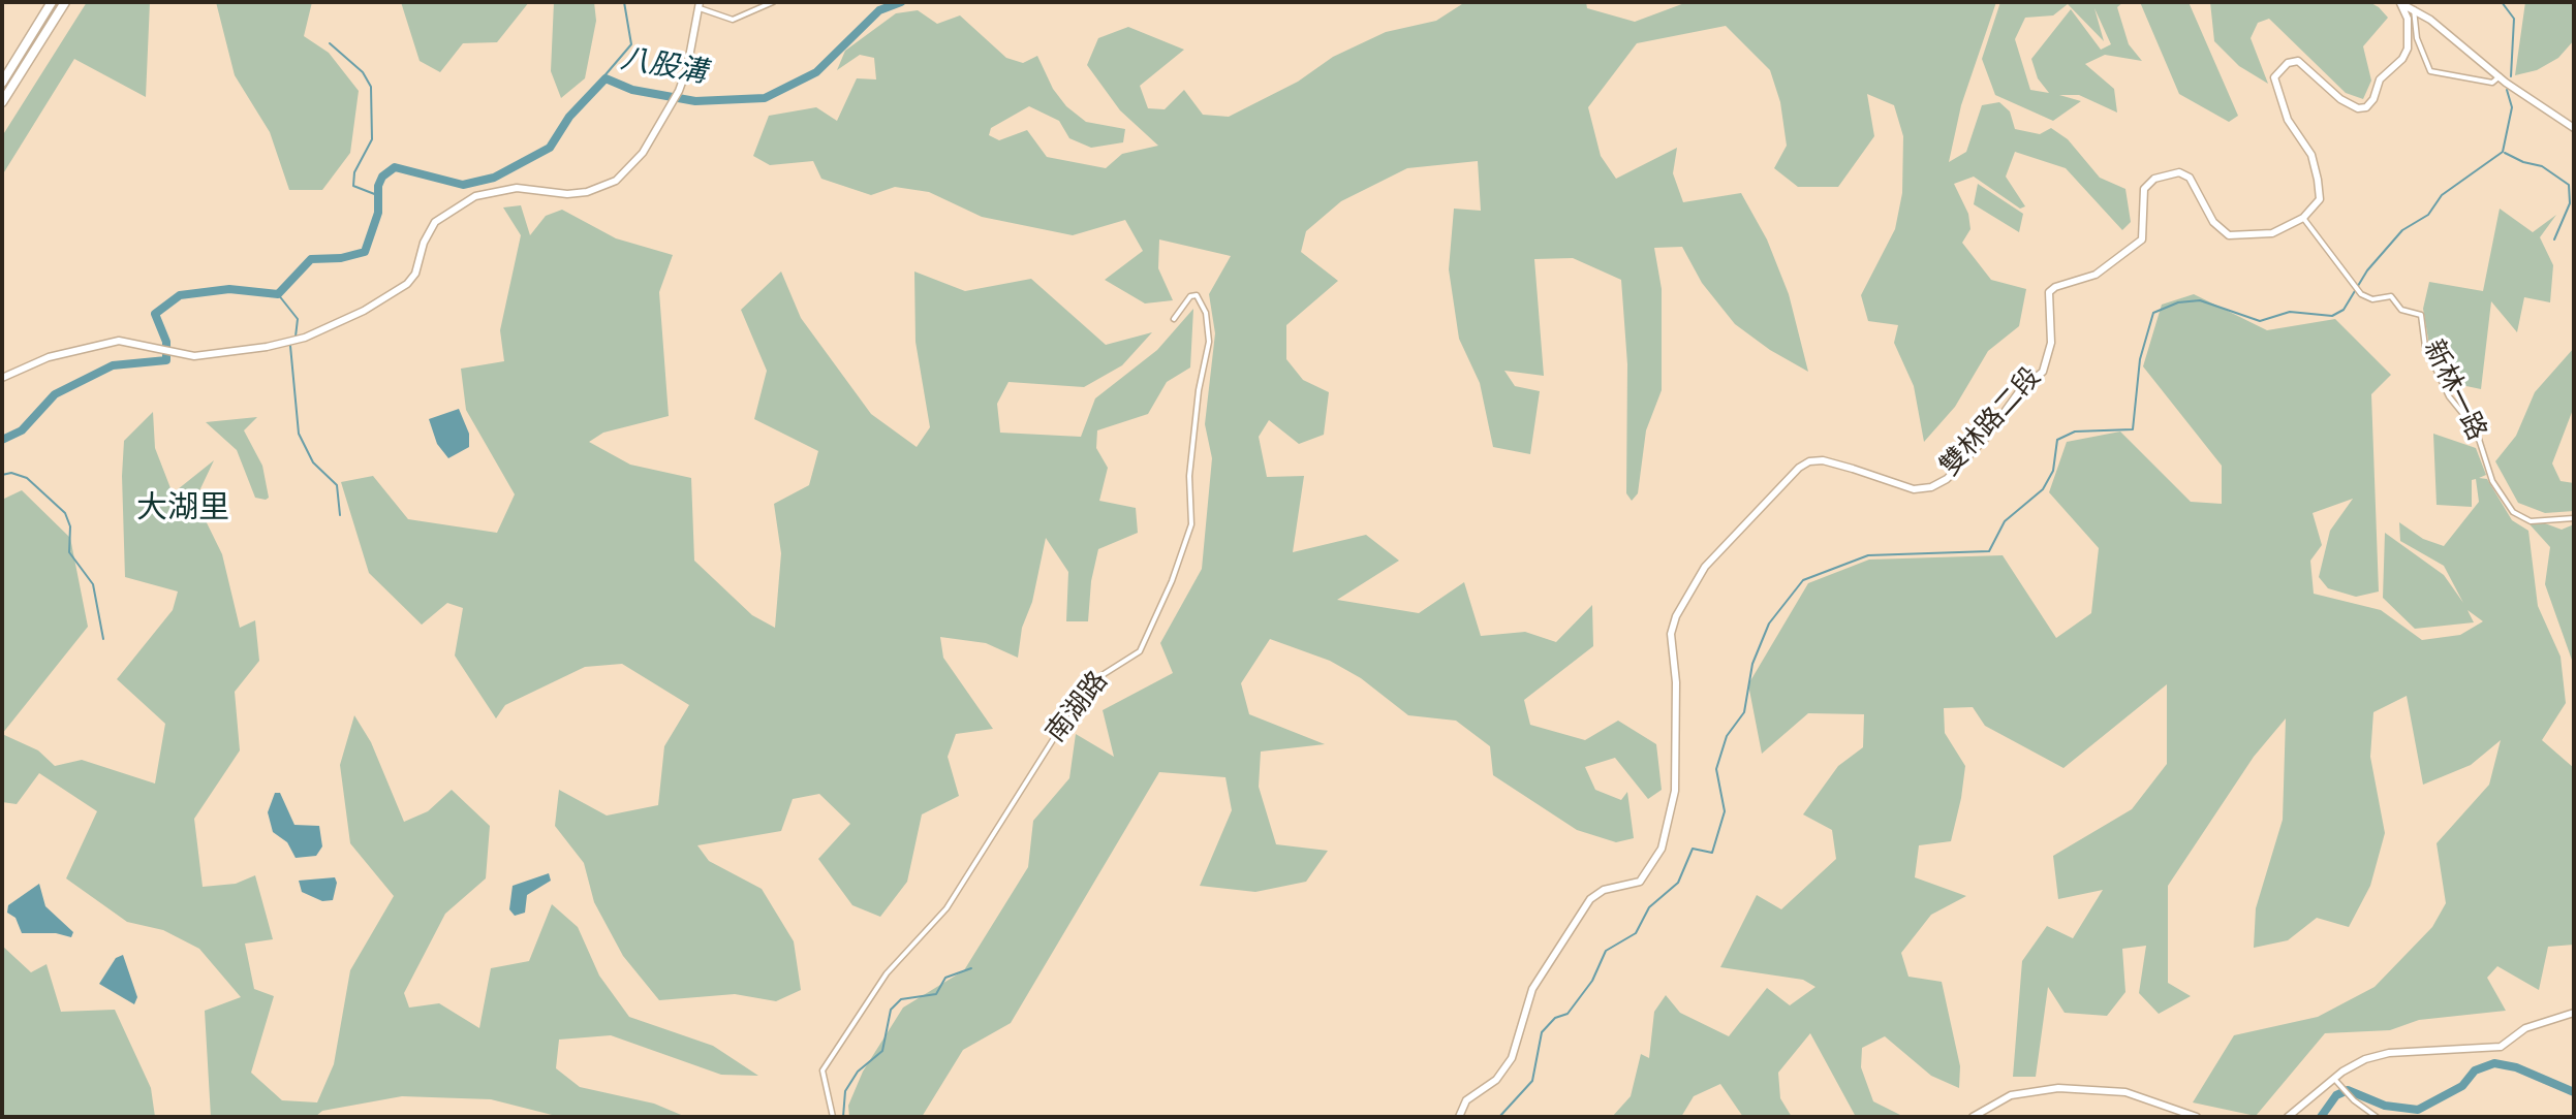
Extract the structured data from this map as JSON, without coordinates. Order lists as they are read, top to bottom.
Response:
{
  "streets": {
    "street": ["新林一路", "雙林路二段", "南湖路"]
  },
  "crossings": [
    ["新林一路", "雙林路二段"]
  ],
  "districts": ["大湖里"],
  "water": ["八股溝"]
}
